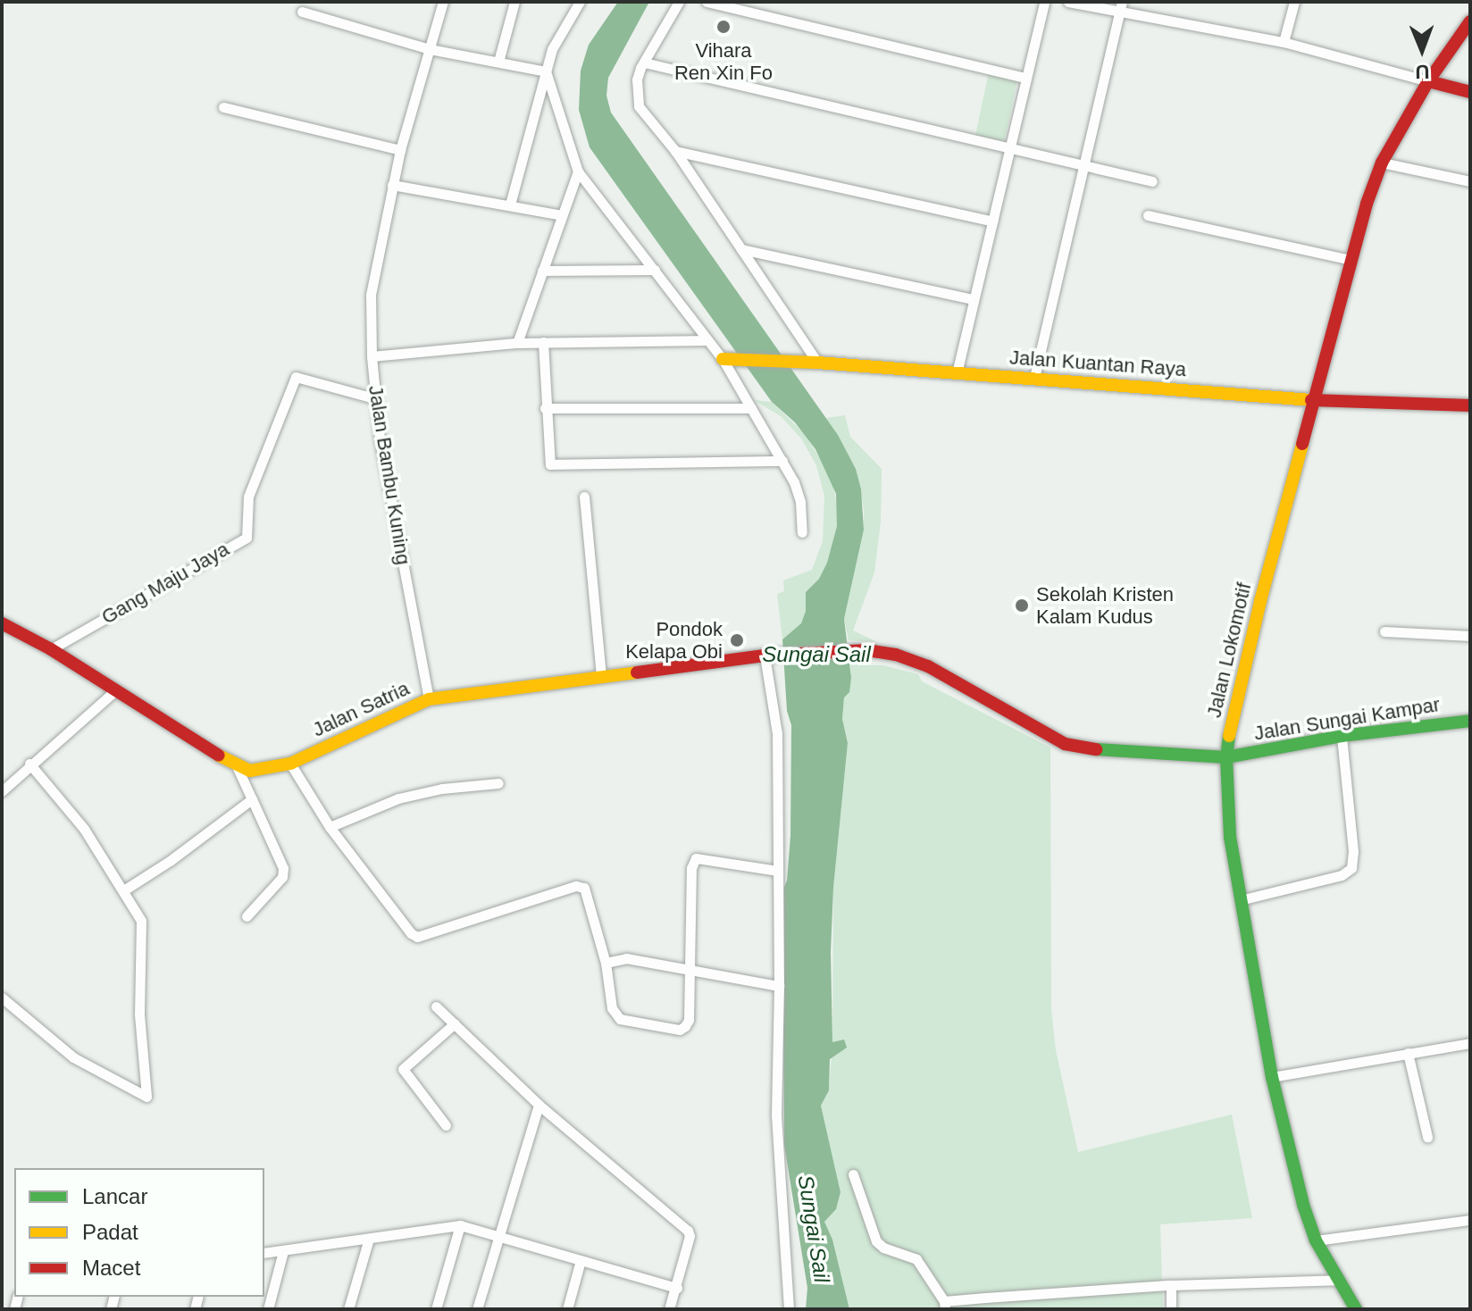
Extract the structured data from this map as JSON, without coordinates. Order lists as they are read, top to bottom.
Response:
{
  "streets": {
    "street": [
      "Jalan Kuantan Raya",
      "Jalan Bambu Kuning",
      "Gang Maju Jaya",
      "Jalan Lokomotif",
      "Jalan Satria",
      "Jalan Sungai Kampar"
    ]
  },
  "crossings": [
    ["Jalan Kuantan Raya", "Jalan Lokomotif"],
    ["Jalan Bambu Kuning", "Gang Maju Jaya"],
    ["Jalan Bambu Kuning", "Jalan Satria"],
    ["Gang Maju Jaya", "Jalan Satria"],
    ["Jalan Lokomotif", "Jalan Sungai Kampar"],
    ["Jalan Satria", "Jalan Sungai Kampar"]
  ],
  "water": ["Sungai Sail"],
  "places": ["Vihara Ren Xin Fo", "Sekolah Kristen Kalam Kudus", "Pondok Kelapa Obi"],
  "legend": ["Lancar", "Padat", "Macet"],
  "north": "bottom"
}
